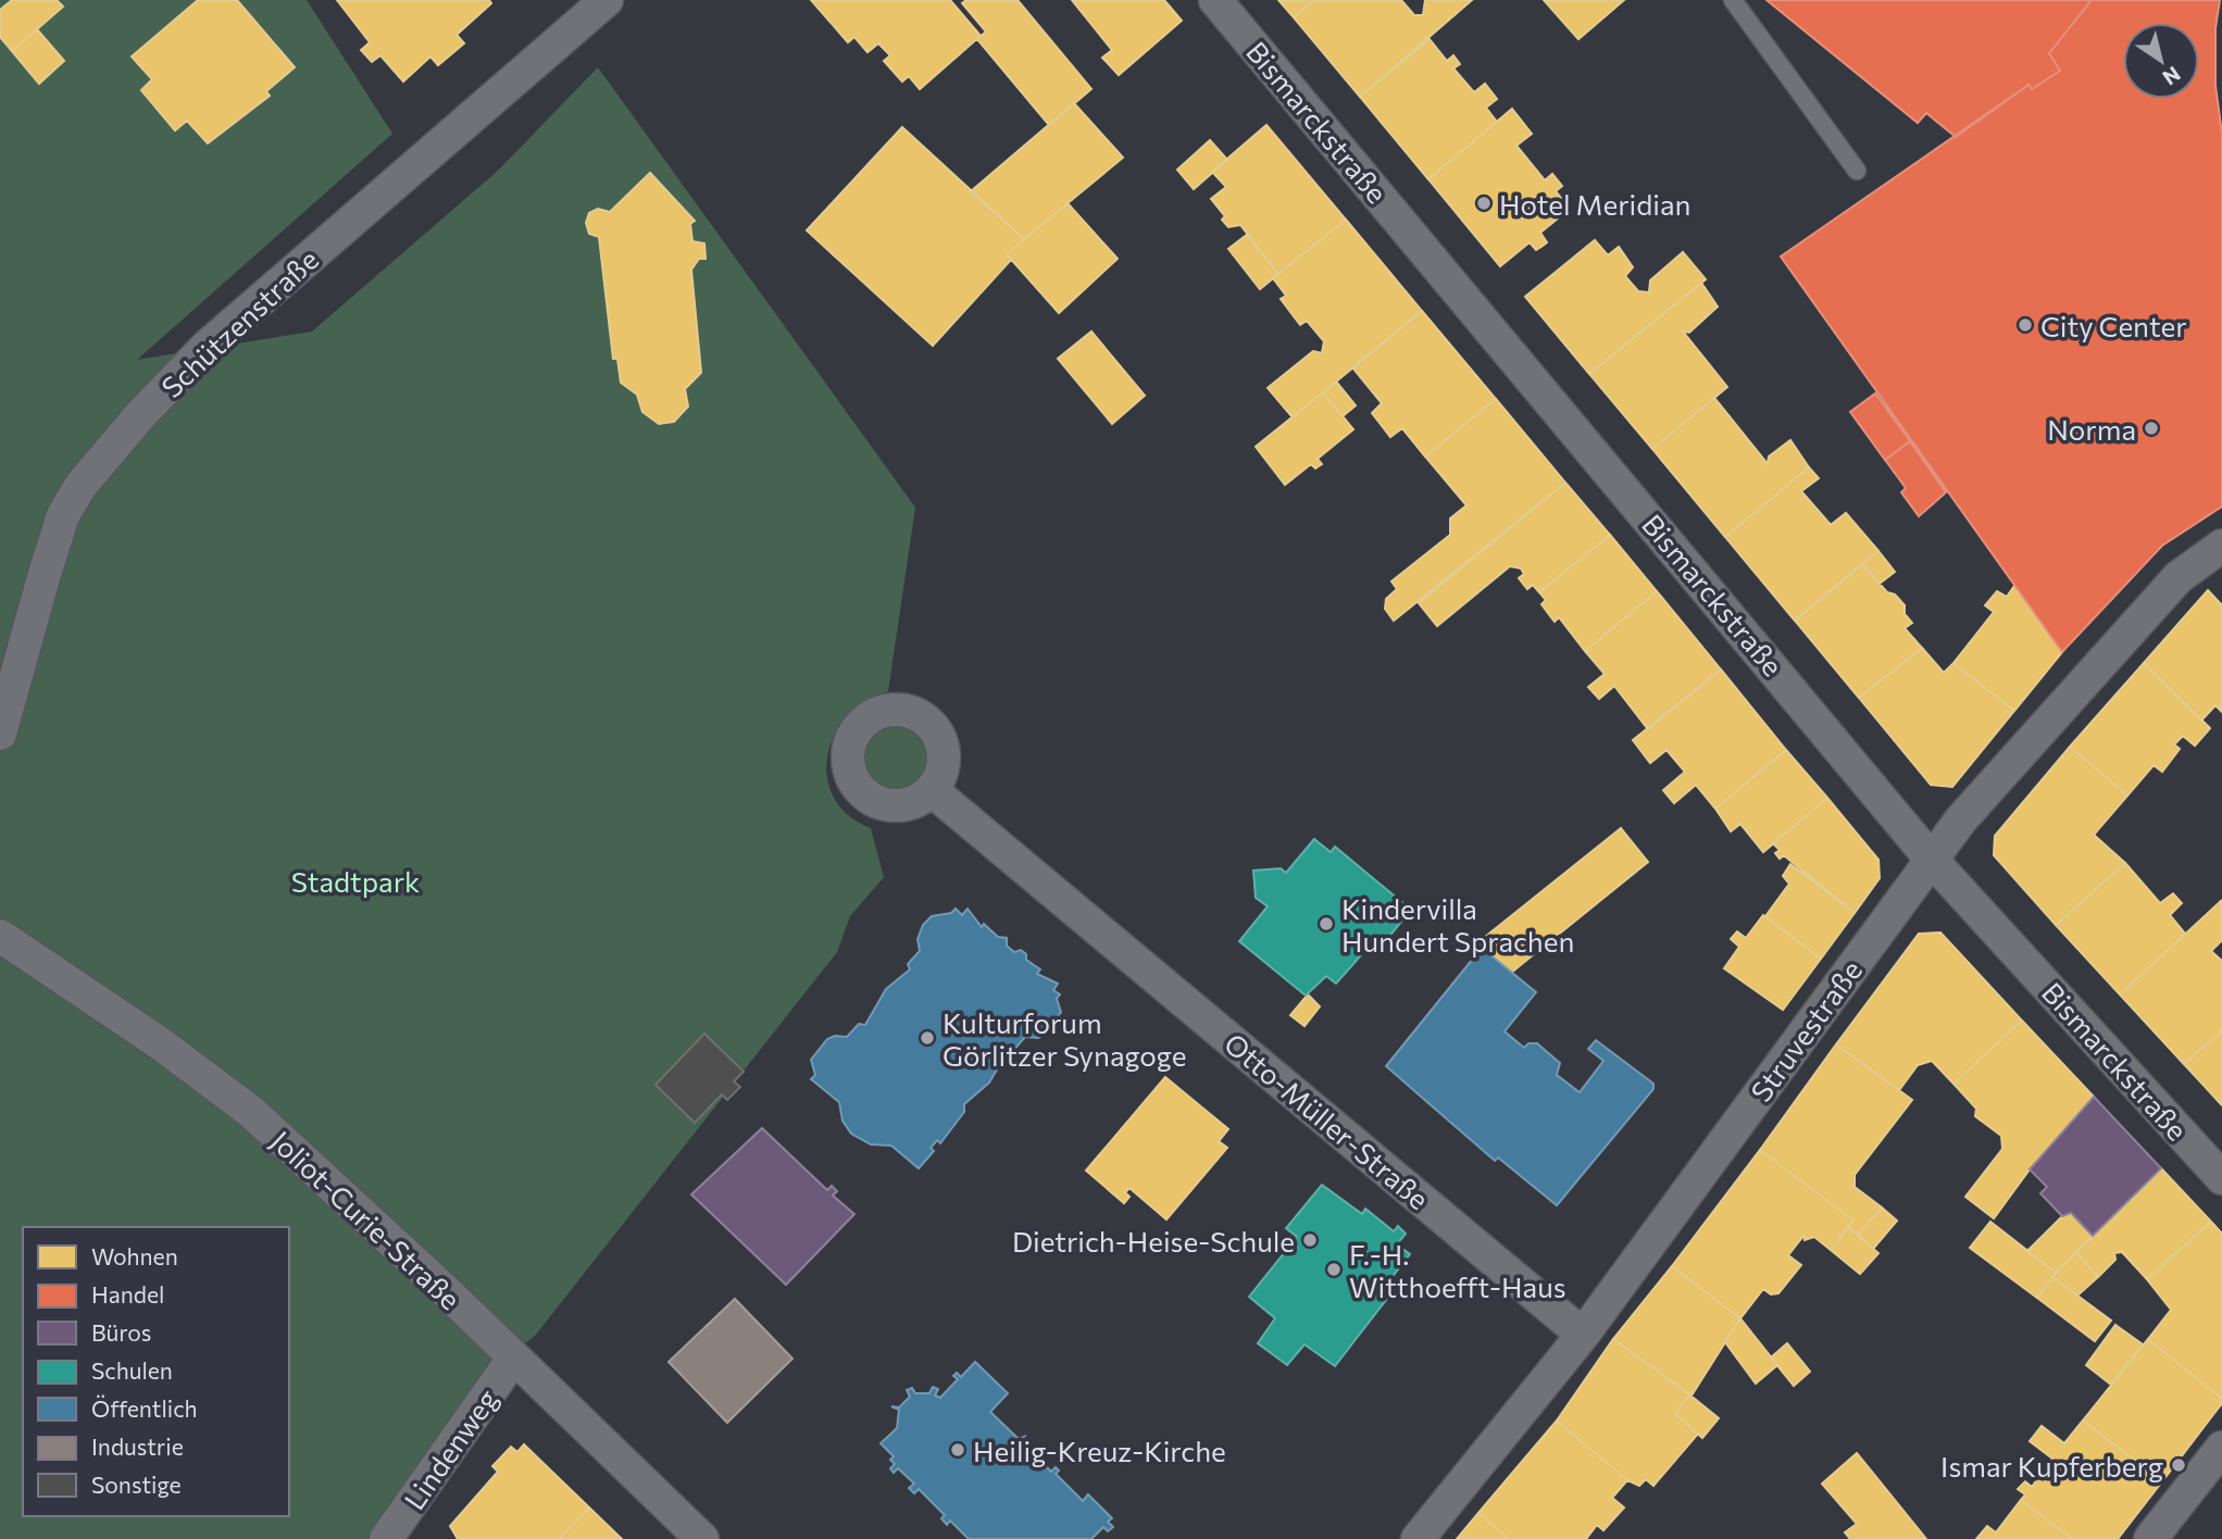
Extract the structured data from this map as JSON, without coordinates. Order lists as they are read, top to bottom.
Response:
{
  "streets": {
    "street": [
      "Bismarckstraße",
      "Schützenstraße",
      "Struvestraße",
      "Otto-Müller-Straße",
      "Joliot-Curie-Straße",
      "Lindenweg"
    ]
  },
  "crossings": [
    ["Bismarckstraße", "Struvestraße"],
    ["Struvestraße", "Otto-Müller-Straße"],
    ["Joliot-Curie-Straße", "Lindenweg"]
  ],
  "parks": ["Stadtpark"],
  "places": [
    "Hotel Meridian",
    "City Center",
    "Norma",
    "Kindervilla Hundert Sprachen",
    "Kulturforum Görlitzer Synagoge",
    "Dietrich-Heise-Schule",
    "F.-H. Witthoefft-Haus",
    "Heilig-Kreuz-Kirche",
    "Ismar Kupferberg"
  ],
  "legend": [
    "Wohnen",
    "Handel",
    "Büros",
    "Schulen",
    "Öffentlich",
    "Industrie",
    "Sonstige"
  ],
  "north": "bottom right"
}
